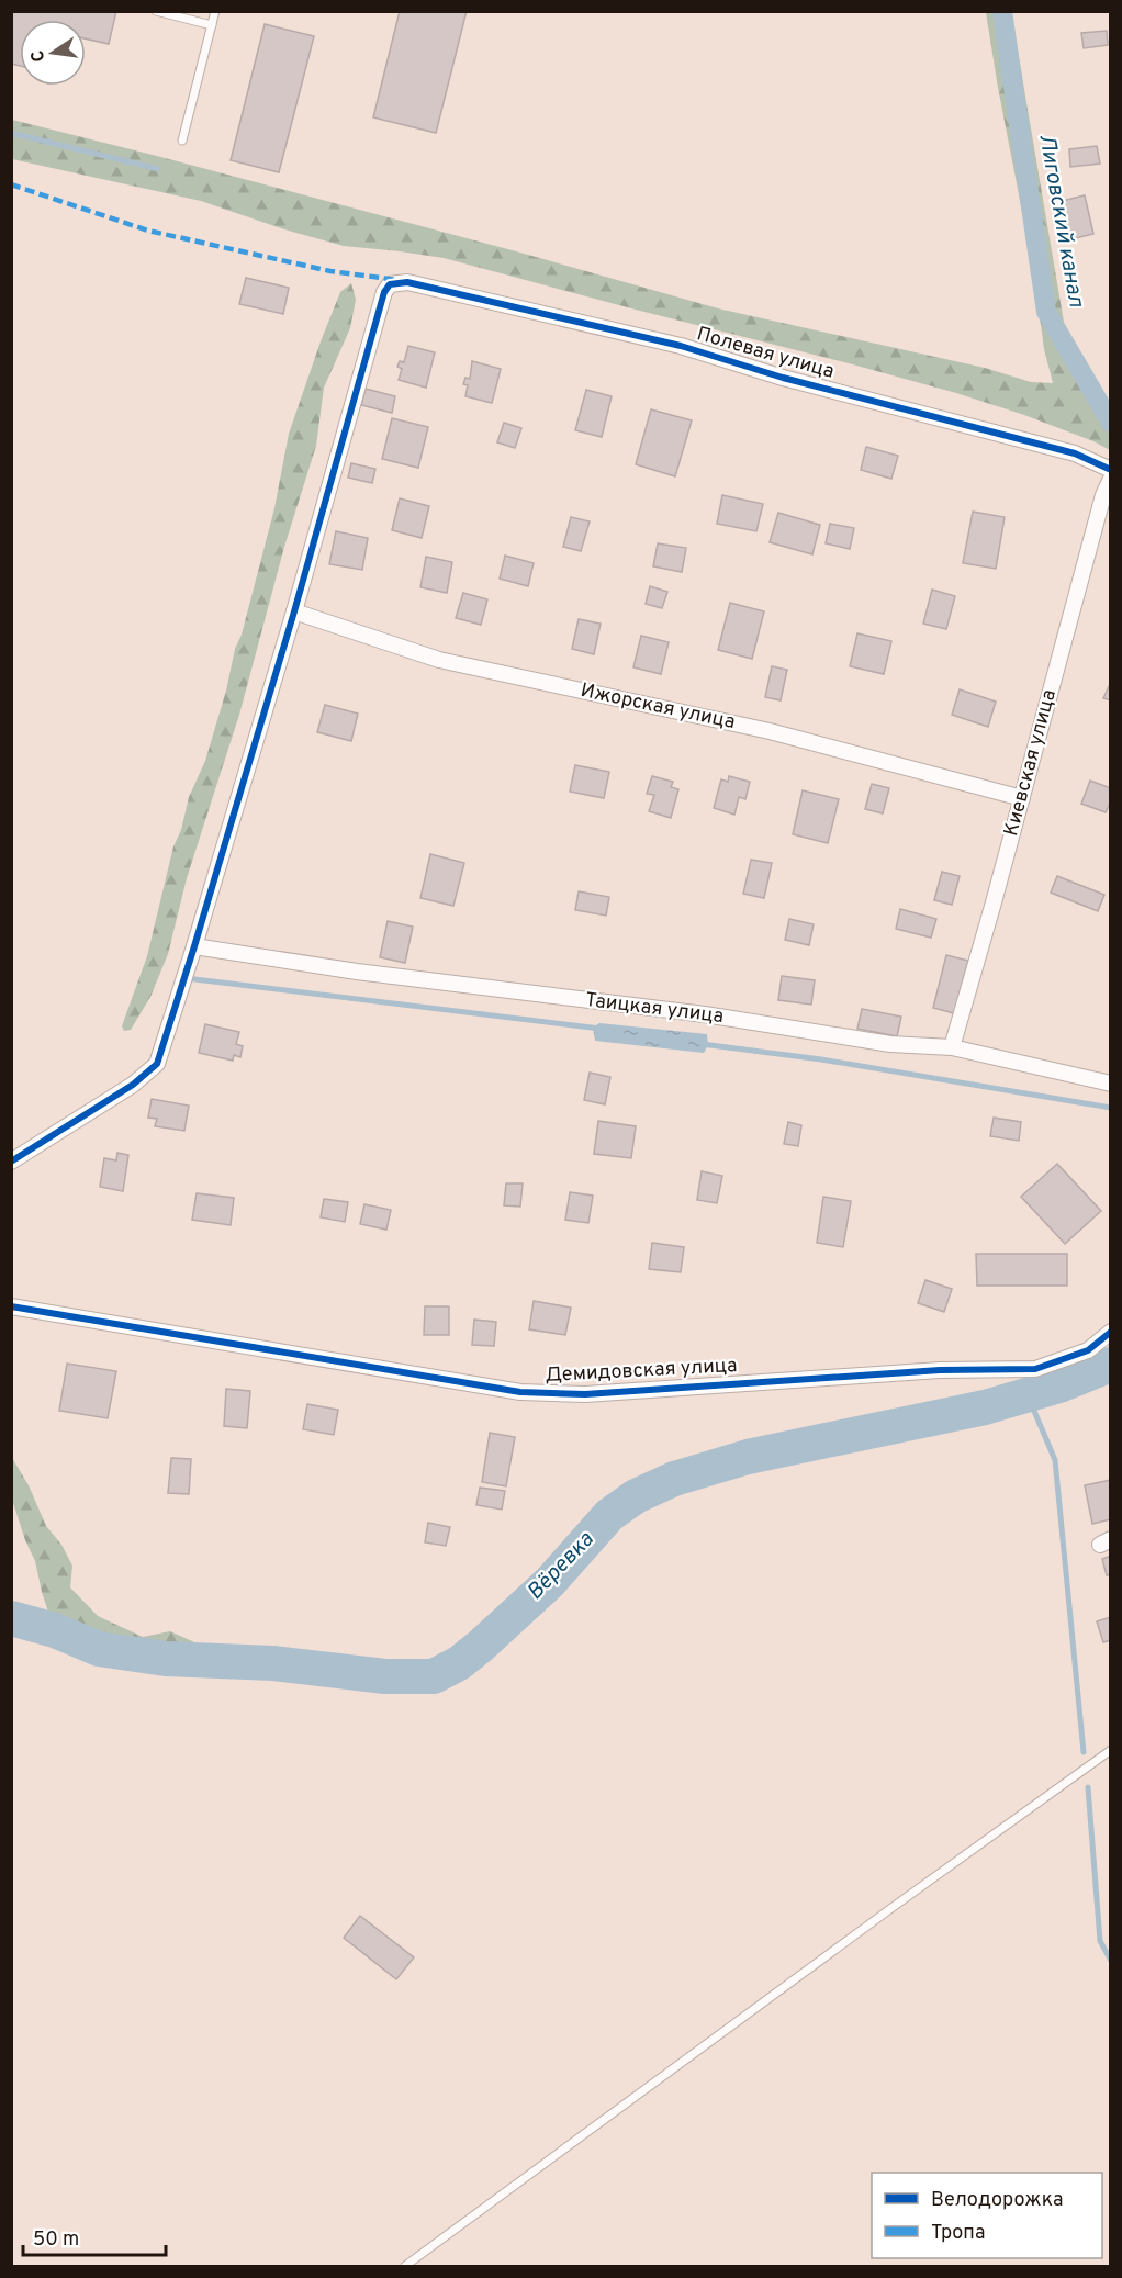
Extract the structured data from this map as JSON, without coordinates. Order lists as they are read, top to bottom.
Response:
{
  "streets": {
    "street": [
      "Полевая улица",
      "Ижорская улица",
      "Киевская улица",
      "Таицкая улица",
      "Демидовская улица"
    ]
  },
  "crossings": [
    ["Полевая улица", "Ижорская улица"],
    ["Ижорская улица", "Киевская улица"],
    ["Киевская улица", "Таицкая улица"]
  ],
  "water": ["Лиговский канал", "Вёревка"],
  "legend": ["Велодорожка", "Тропа"],
  "scale_bar": "50 m",
  "north": "left"
}
